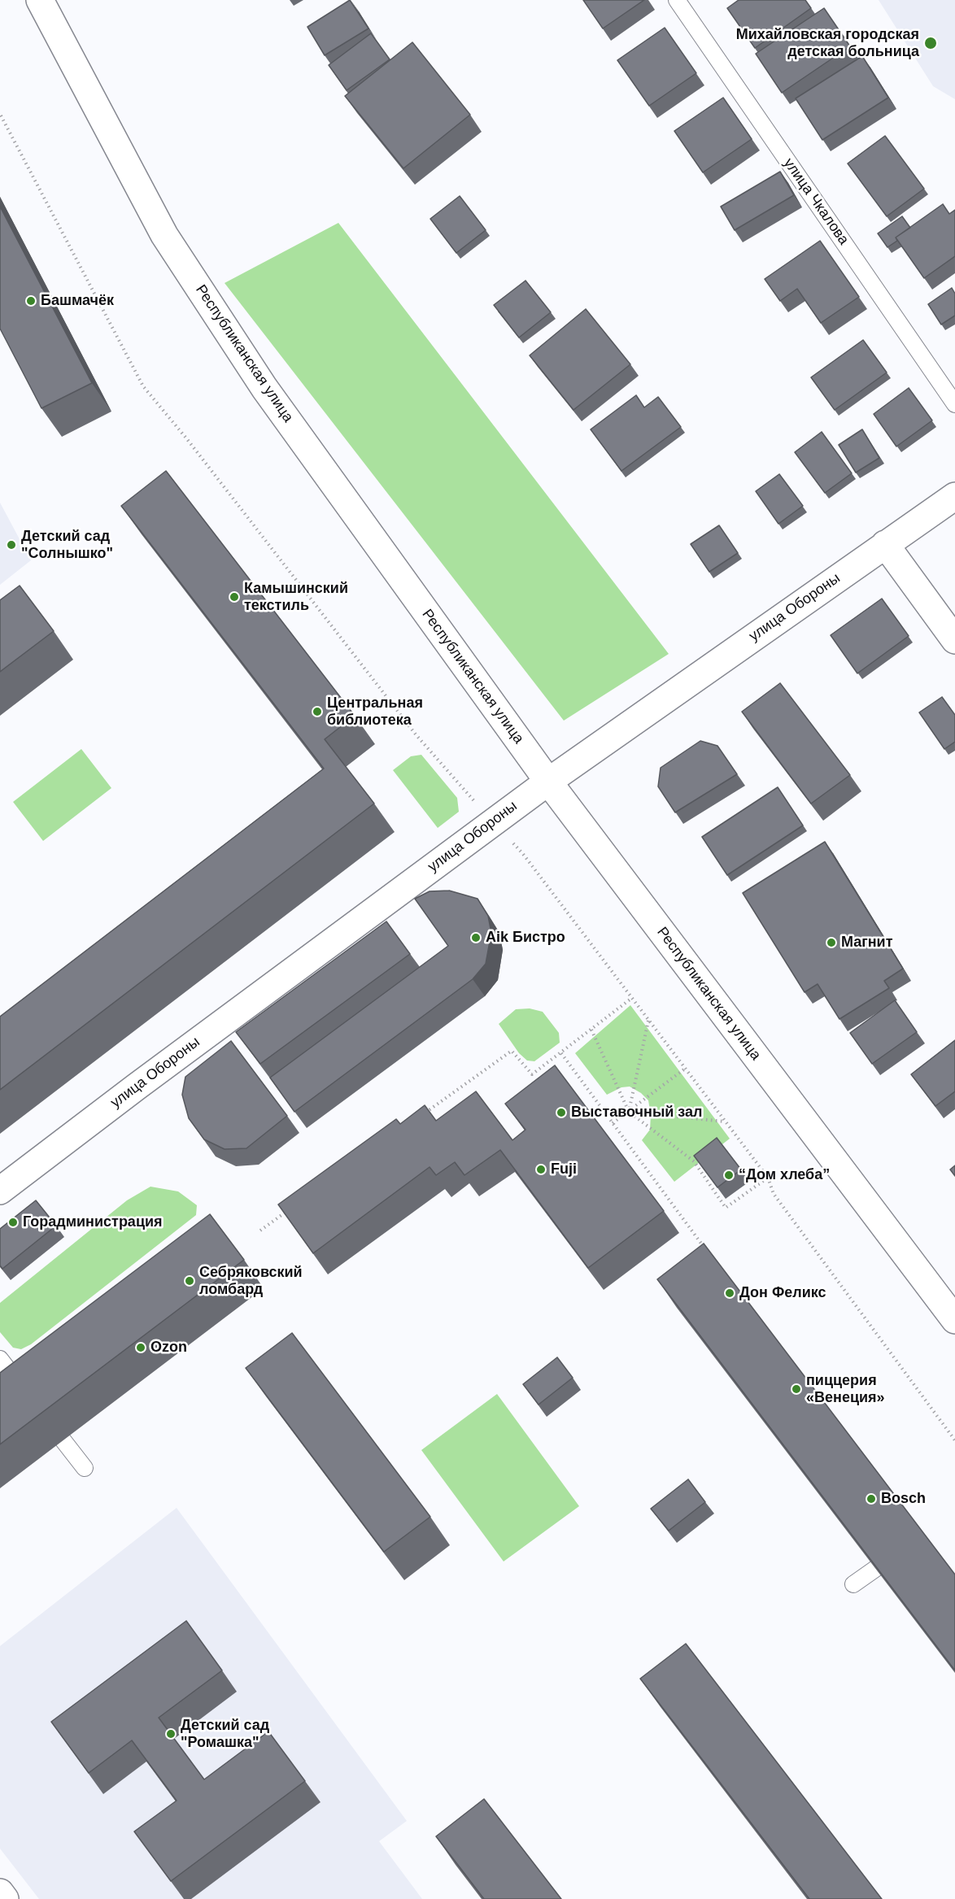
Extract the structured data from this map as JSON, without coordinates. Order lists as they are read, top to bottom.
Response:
{
  "streets": {
    "street": ["Республиканская улица", "улица Обороны"],
    "lane": ["улица Чкалова"]
  },
  "crossings": [
    ["Республиканская улица", "улица Обороны"]
  ],
  "places": [
    "Михайловская городская детская больница",
    "Башмачёк",
    "Детский сад \"Солнышко\"",
    "Камышинский текстиль",
    "Центральная библиотека",
    "Aik Бистро",
    "Магнит",
    "Выставочный зал",
    "Fuji",
    "“Дом хлеба”",
    "Горадминистрация",
    "Себряковский ломбард",
    "Дон Феликс",
    "Ozon",
    "пиццерия «Венеция»",
    "Bosch",
    "Детский сад \"Ромашка\""
  ]
}
